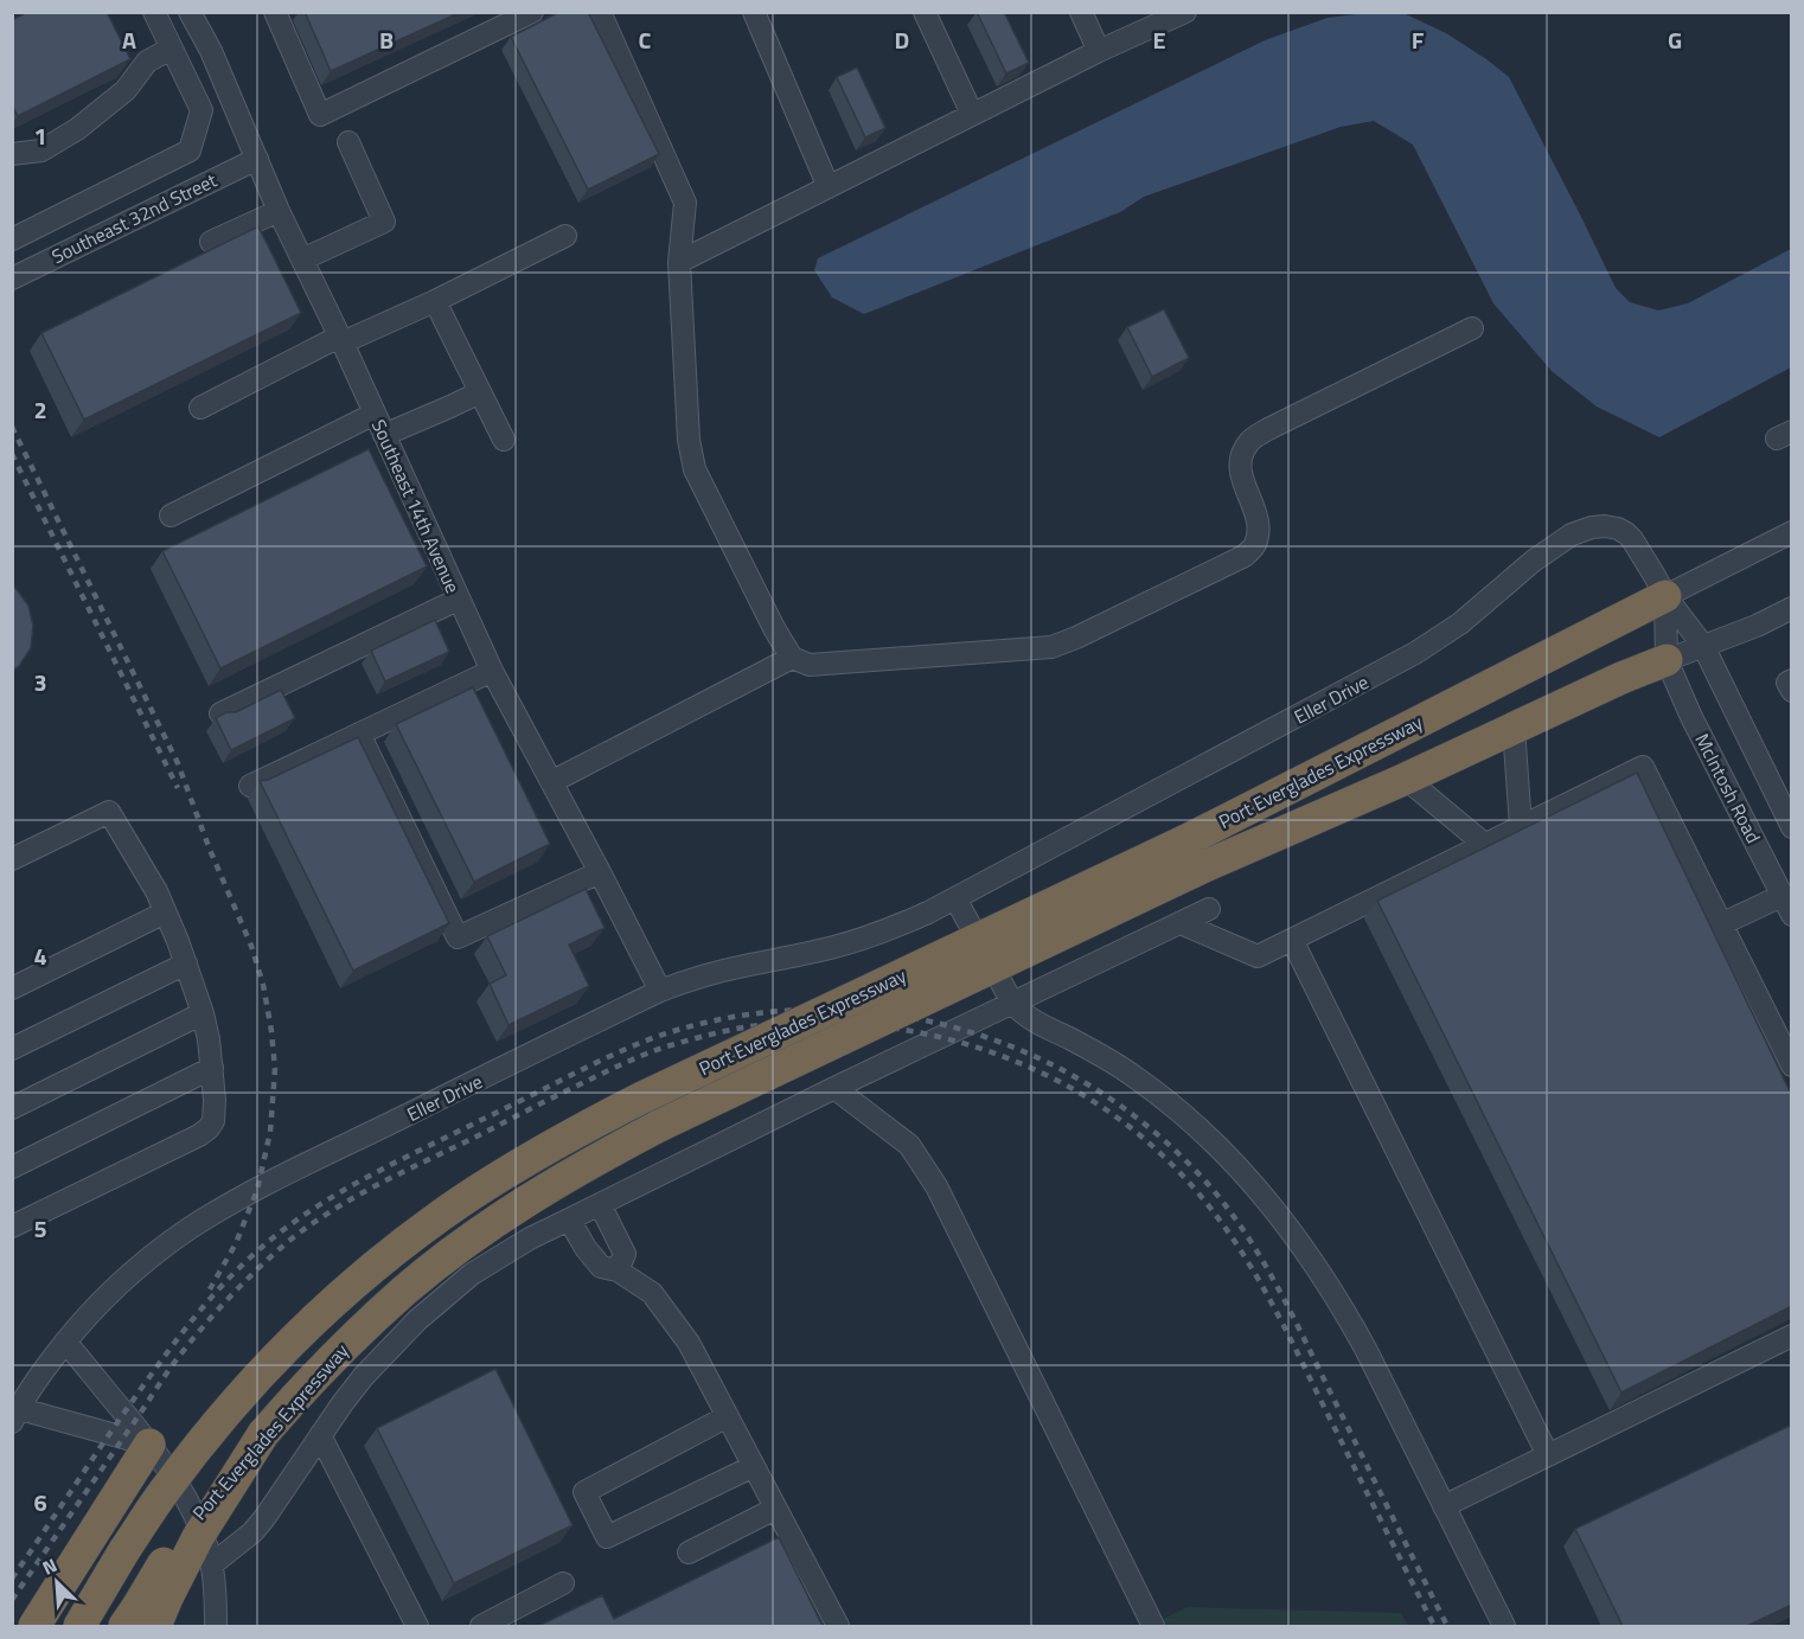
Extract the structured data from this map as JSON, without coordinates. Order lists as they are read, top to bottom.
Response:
{
  "streets": {
    "highway": ["Port Everglades Expressway"],
    "street": [
      "Southeast 32nd Street",
      "Southeast 14th Avenue",
      "Eller Drive",
      "McIntosh Road"
    ]
  },
  "crossings": [
    ["Southeast 32nd Street", "Southeast 14th Avenue"],
    ["Southeast 14th Avenue", "Eller Drive"],
    ["Eller Drive", "Port Everglades Expressway"],
    ["Eller Drive", "McIntosh Road"],
    ["Port Everglades Expressway", "McIntosh Road"]
  ],
  "north": "top left",
  "grid": {
    "columns": [
      "A",
      "B",
      "C",
      "D",
      "E",
      "F",
      "G"
    ],
    "rows": [
      "1",
      "2",
      "3",
      "4",
      "5",
      "6"
    ]
  }
}
